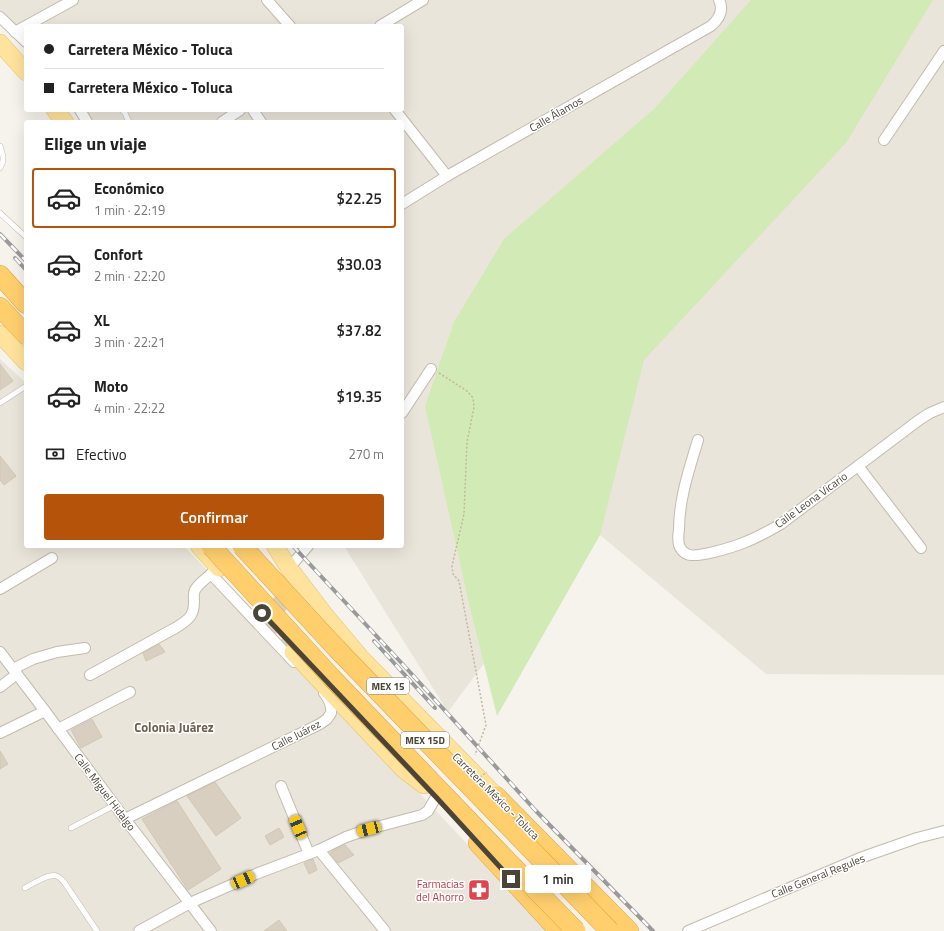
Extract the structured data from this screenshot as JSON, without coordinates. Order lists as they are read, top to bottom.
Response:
{
  "streets": {
    "highway": ["MEX 15", "MEX 15D", "Carretera México - Toluca"],
    "street": [
      "Calle Álamos",
      "Calle Leona Vicario",
      "Calle Juárez",
      "Calle Miguel Hidalgo",
      "Calle General Regules"
    ]
  },
  "crossings": [
    ["Calle Juárez", "Calle Miguel Hidalgo"]
  ],
  "districts": ["Colonia Juárez"],
  "places": {
    "pharmacy": ["Farmacias del Ahorro"]
  },
  "page": {
    "banner": ["Carretera México - Toluca", "Carretera México - Toluca"],
    "heading": "Elige un viaje",
    "list": [
      {
        "name": "Económico",
        "note": "1 min · 22:19",
        "value": "$22.25"
      },
      {
        "name": "Confort",
        "note": "2 min · 22:20",
        "value": "$30.03"
      },
      {
        "name": "XL",
        "note": "3 min · 22:21",
        "value": "$37.82"
      },
      {
        "name": "Moto",
        "note": "4 min · 22:22",
        "value": "$19.35"
      }
    ],
    "pay": ["Efectivo", "270 m"],
    "buttons": "Confirmar",
    "bubble": "1 min"
  }
}
